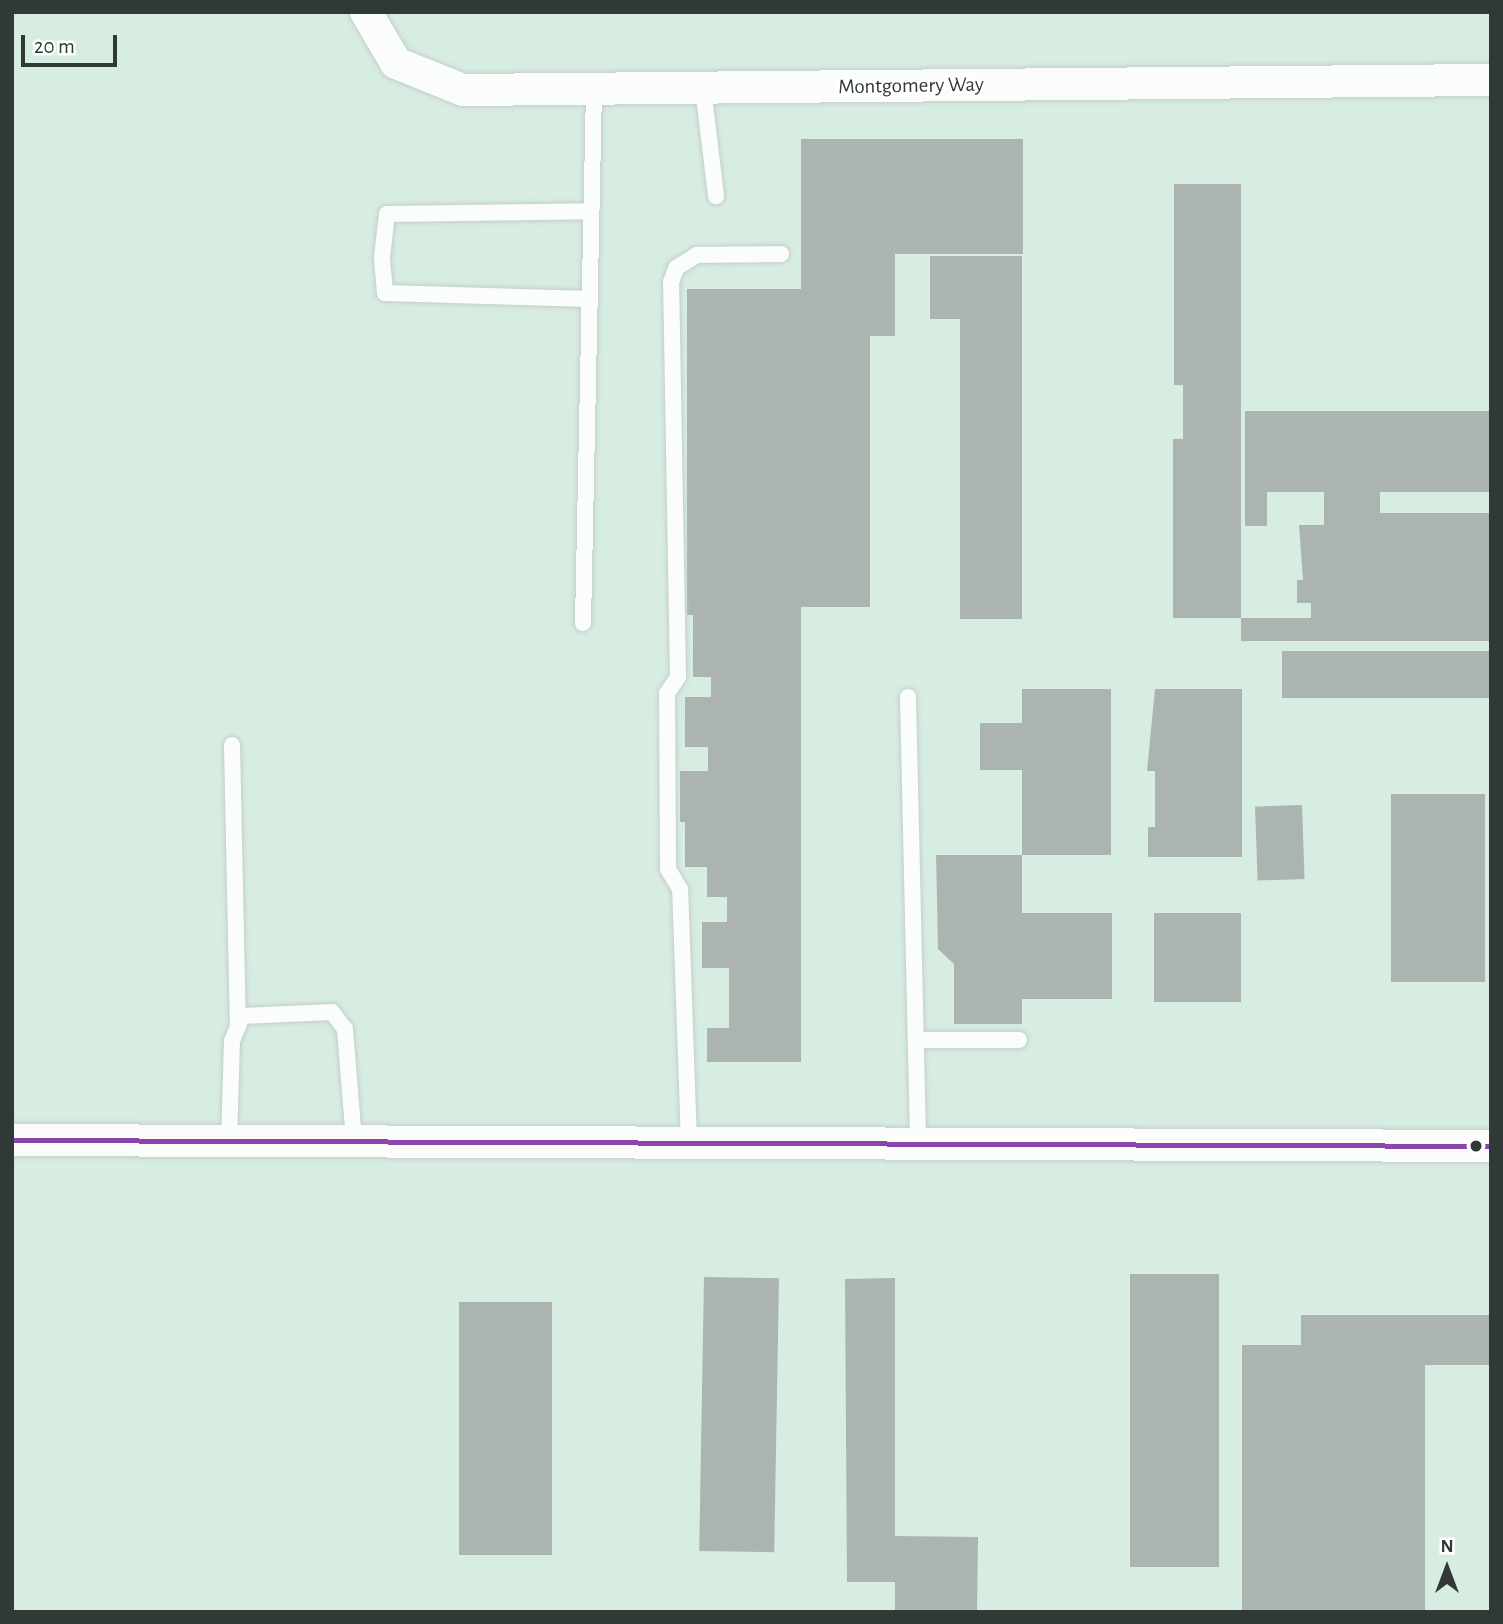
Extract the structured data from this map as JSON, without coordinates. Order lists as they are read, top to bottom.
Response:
{
  "streets": {
    "street": ["Montgomery Way"]
  },
  "scale_bar": "20 m",
  "north": "top"
}
